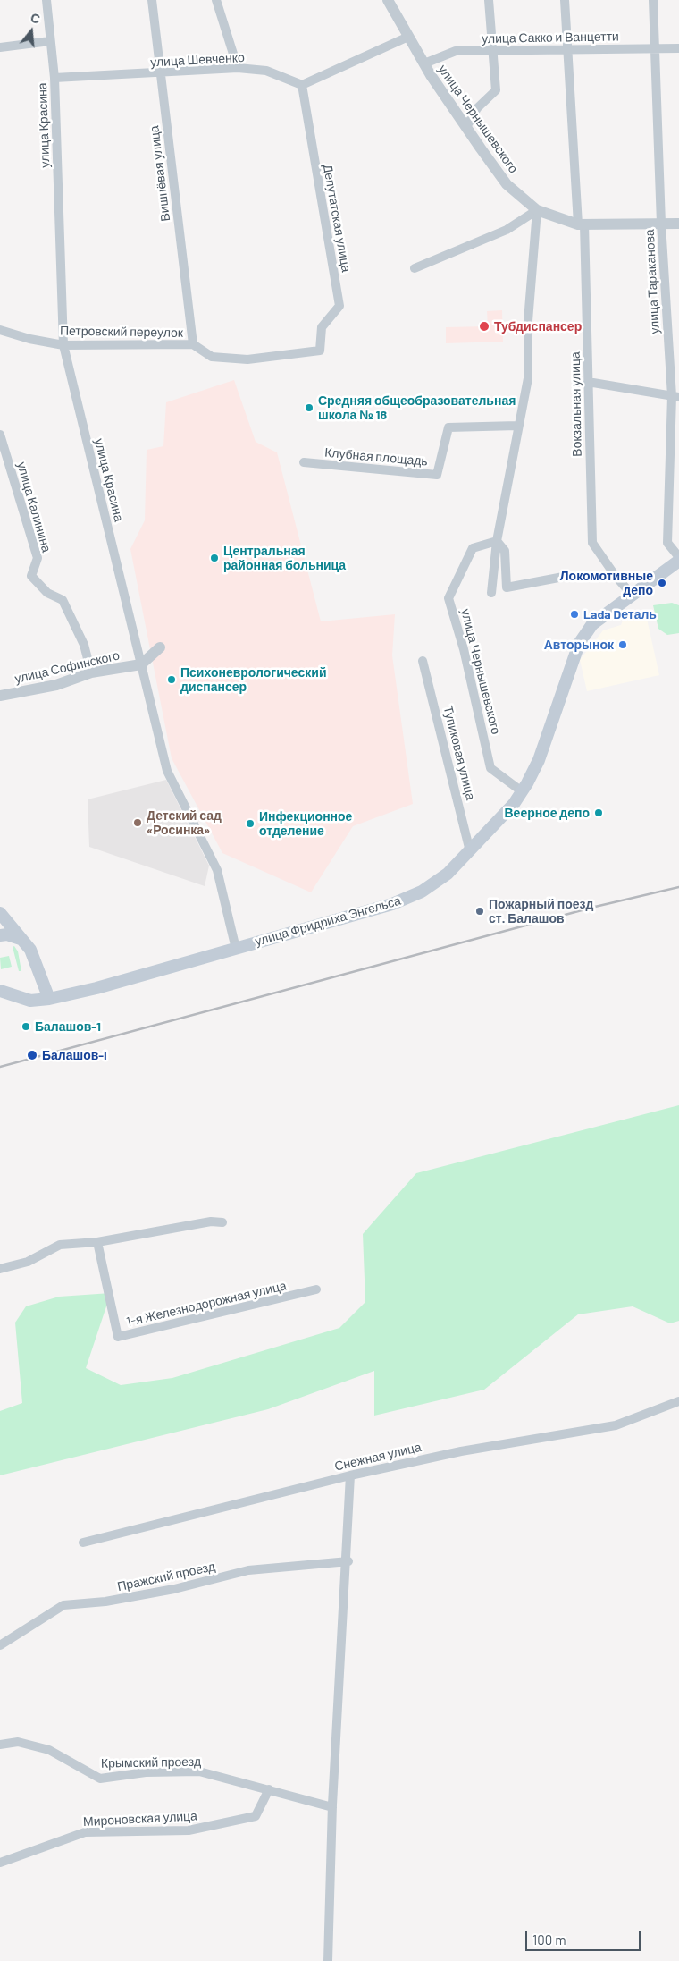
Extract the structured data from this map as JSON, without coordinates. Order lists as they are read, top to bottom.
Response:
{
  "streets": {
    "main road": ["улица Фридриха Энгельса"],
    "street": [
      "улица Сакко и Ванцетти",
      "улица Шевченко",
      "улица Чернышевского",
      "улица Красина",
      "Вишнёвая улица",
      "Депутатская улица",
      "улица Тараканова",
      "Петровский переулок",
      "Вокзальная улица",
      "Клубная площадь",
      "улица Калинина",
      "улица Софинского",
      "Тупиковая улица",
      "1-я Железнодорожная улица",
      "Снежная улица",
      "Пражский проезд",
      "Крымский проезд",
      "Мироновская улица"
    ]
  },
  "crossings": [
    ["улица Сакко и Ванцетти", "улица Чернышевского"],
    ["улица Сакко и Ванцетти", "улица Тараканова"],
    ["улица Сакко и Ванцетти", "Вокзальная улица"],
    ["улица Шевченко", "улица Красина"],
    ["улица Шевченко", "Вишнёвая улица"],
    ["улица Шевченко", "Депутатская улица"],
    ["улица Чернышевского", "улица Фридриха Энгельса"],
    ["улица Красина", "Петровский переулок"],
    ["улица Красина", "улица Софинского"],
    ["улица Красина", "улица Фридриха Энгельса"],
    ["Вишнёвая улица", "Петровский переулок"],
    ["Депутатская улица", "Петровский переулок"],
    ["улица Тараканова", "улица Фридриха Энгельса"],
    ["Вокзальная улица", "улица Фридриха Энгельса"],
    ["улица Калинина", "улица Софинского"],
    ["Тупиковая улица", "улица Фридриха Энгельса"],
    ["Крымский проезд", "Мироновская улица"]
  ],
  "places": [
    "Тубдиспансер",
    "Средняя общеобразовательная школа № 18",
    "Центральная районная больница",
    "Локомотивные депо",
    "Lada Dеталь",
    "Авторынок",
    "Психоневрологический диспансер",
    "Веерное депо",
    "Детский сад «Росинка»",
    "Инфекционное отделение",
    "Пожарный поезд ст. Балашов",
    "Балашов-1",
    "Балашов-I"
  ],
  "scale_bar": "100 m",
  "north": "top"
}
